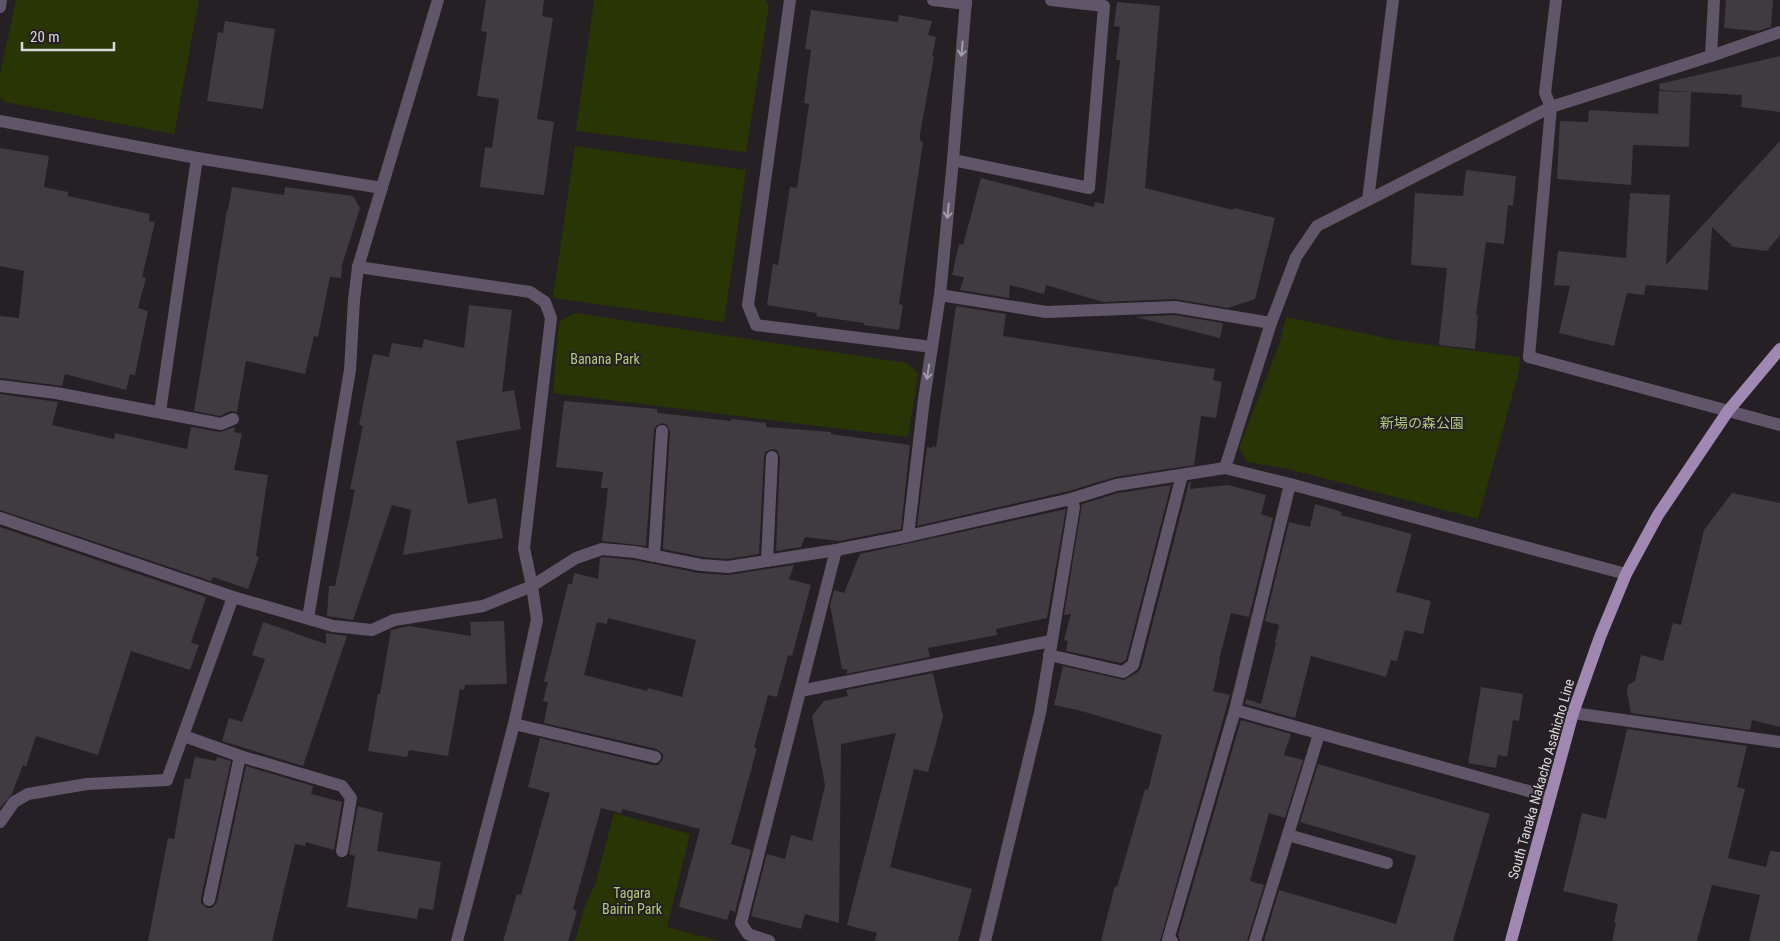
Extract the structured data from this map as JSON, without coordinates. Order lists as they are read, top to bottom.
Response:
{
  "streets": {
    "main road": ["South Tanaka Nakacho Asahicho Line"]
  },
  "parks": ["Banana Park", "新場の森公園", "Tagara Bairin Park"],
  "scale_bar": "20 m"
}
